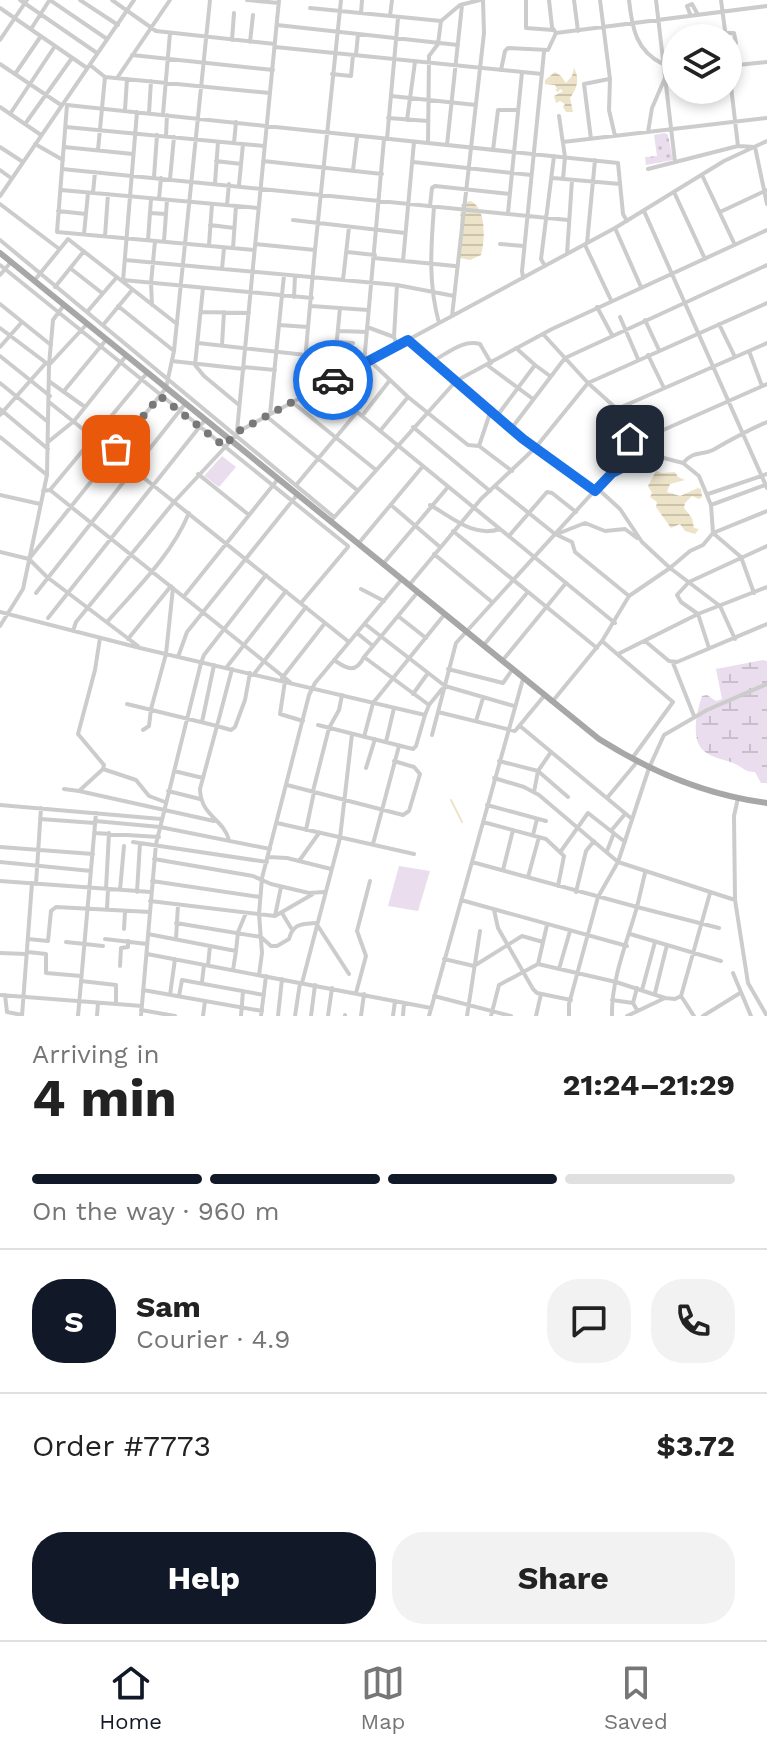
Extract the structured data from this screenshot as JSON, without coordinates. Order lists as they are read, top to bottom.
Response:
{
  "page": {
    "heading": ["4 min", "Arriving in", "21:24–21:29"],
    "panel": [
      "Sam",
      "Courier · 4.9",
      "Order #7773",
      "$3.72"
    ],
    "bar": "On the way · 960 m",
    "round": "S",
    "buttons": ["Help", "Share"],
    "tabs": ["Home", "Map", "Saved"]
  }
}
